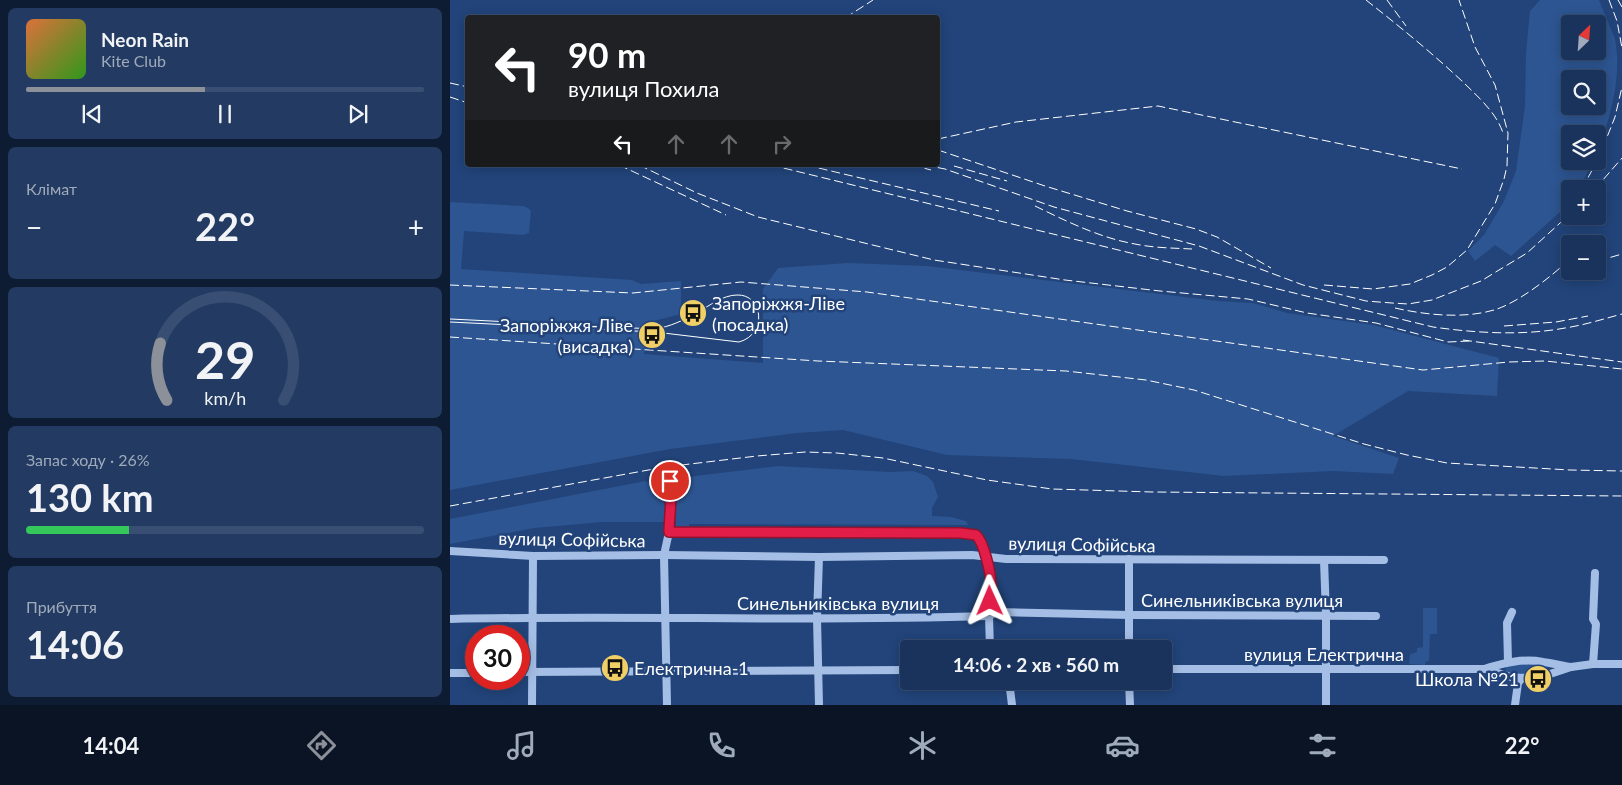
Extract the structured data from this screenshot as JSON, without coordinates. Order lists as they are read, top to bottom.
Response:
{
  "streets": {
    "street": ["вулиця Софійська", "Синельниківська вулиця", "вулиця Електрична"]
  },
  "places": {
    "bus stop": [
      "Запоріжжя-Ліве (посадка)",
      "Запоріжжя-Ліве (висадка)",
      "Електрична-1",
      "Школа №21"
    ]
  },
  "north": "top right",
  "page": {
    "map_buttons": ["+", "−"],
    "turn": ["90 m", "вулиця Похила"],
    "song": ["Neon Rain", "Kite Club"],
    "tile": [
      "Клімат",
      ["Запас ходу · 26%", "130 km"],
      ["Прибуття", "14:06"]
    ],
    "heat": ["−", "22°", "+"],
    "limit": "30",
    "trip": "14:06 · 2 хв · 560 m",
    "tabs": ["14:04", "22°"],
    "gauge": ["29", "km/h"]
  }
}
